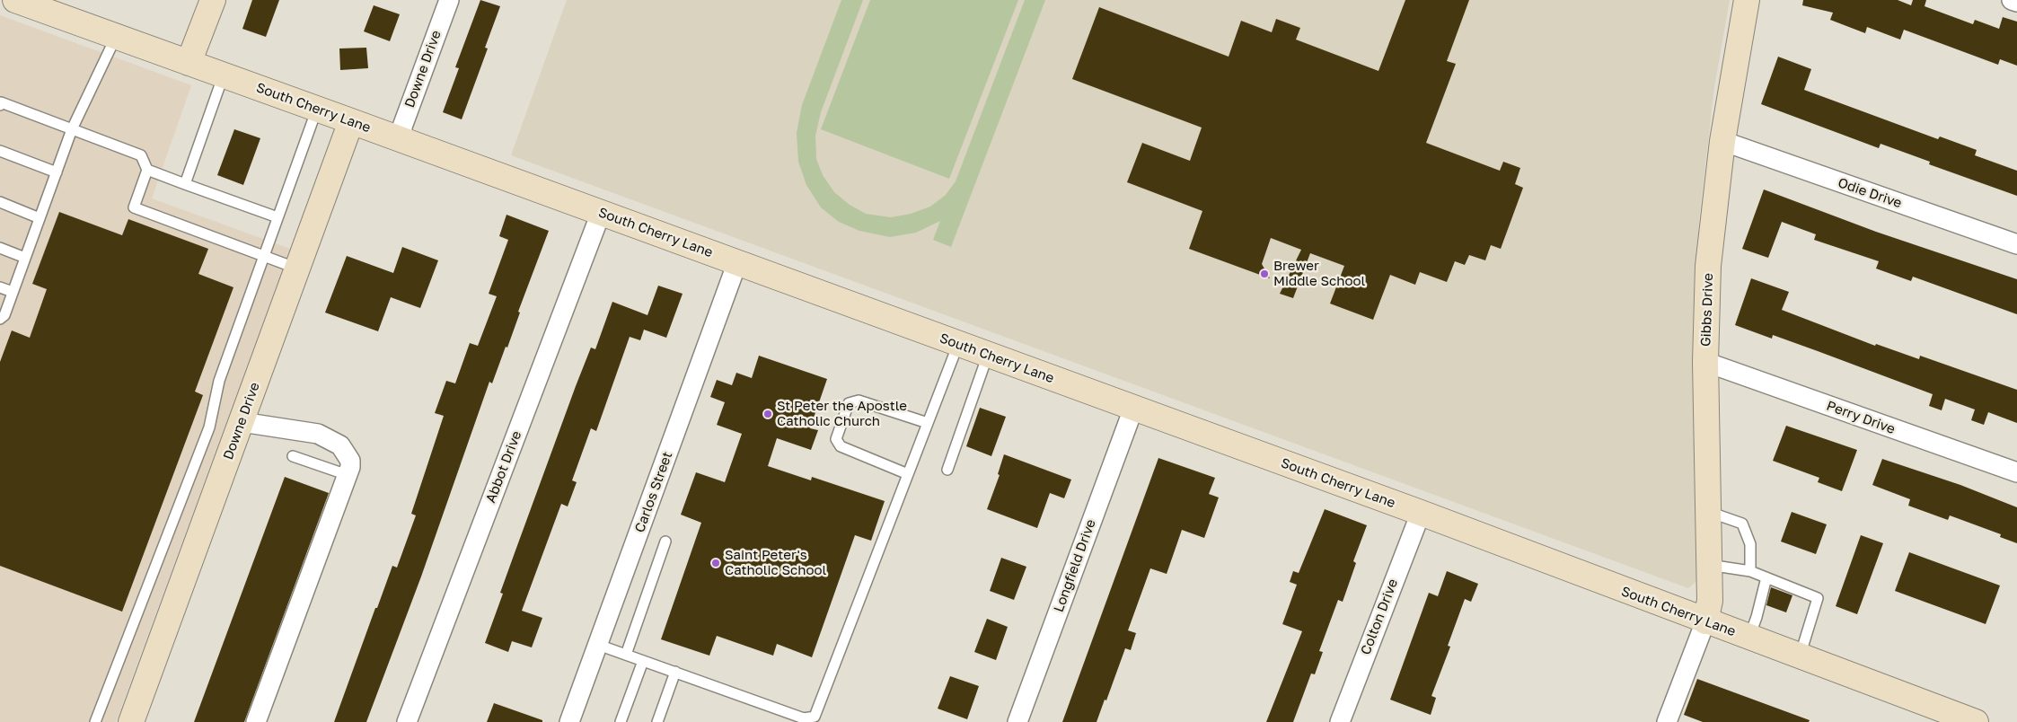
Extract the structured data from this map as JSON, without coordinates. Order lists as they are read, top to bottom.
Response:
{
  "streets": {
    "street": [
      "Downe Drive",
      "South Cherry Lane",
      "Odie Drive",
      "Gibbs Drive",
      "Perry Drive",
      "Abbot Drive",
      "Carlos Street",
      "Longfield Drive",
      "Colton Drive"
    ]
  },
  "crossings": [
    ["Downe Drive", "South Cherry Lane"],
    ["South Cherry Lane", "Gibbs Drive"],
    ["South Cherry Lane", "Abbot Drive"],
    ["South Cherry Lane", "Carlos Street"],
    ["South Cherry Lane", "Longfield Drive"],
    ["South Cherry Lane", "Colton Drive"],
    ["Odie Drive", "Gibbs Drive"],
    ["Gibbs Drive", "Perry Drive"]
  ],
  "places": ["Brewer Middle School", "St Peter the Apostle Catholic Church", "Saint Peter's Catholic School"]
}
